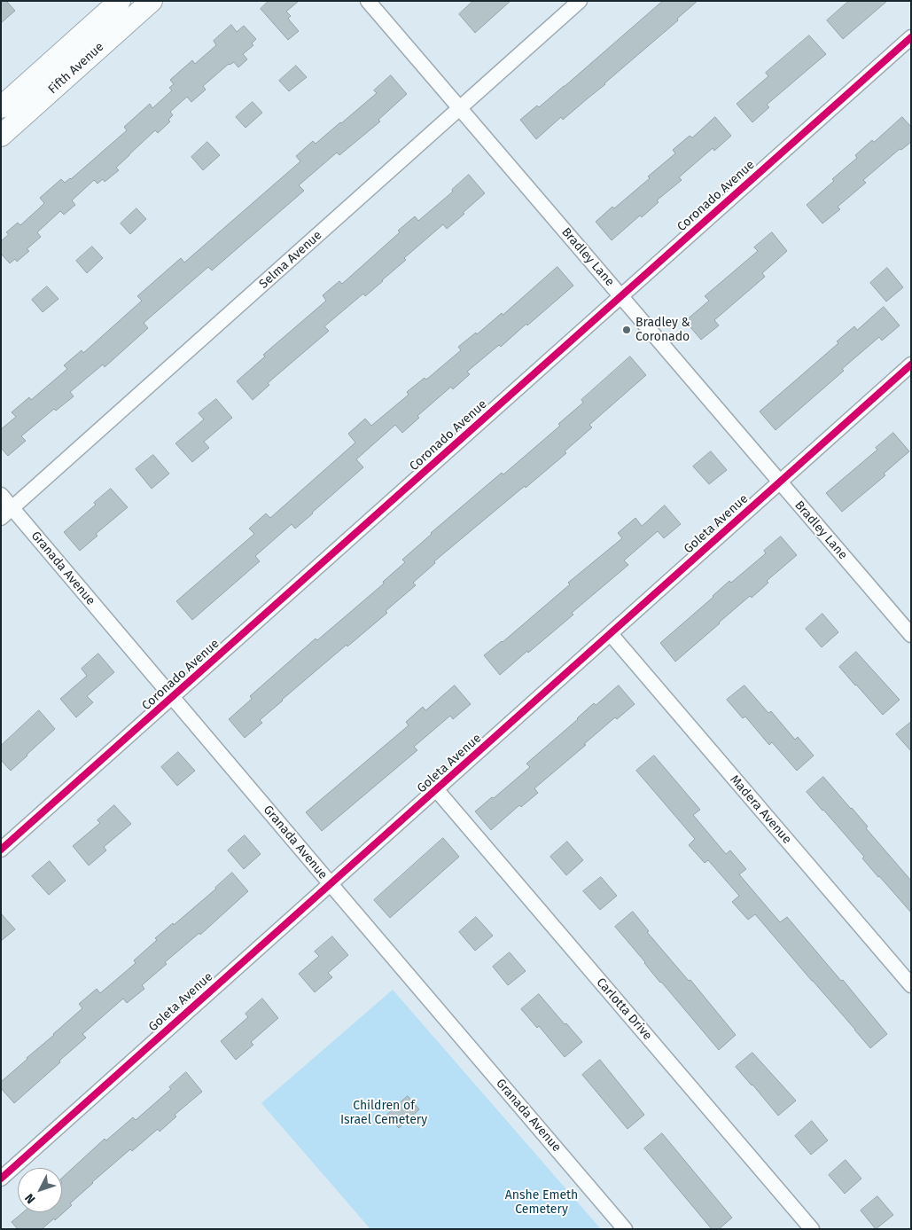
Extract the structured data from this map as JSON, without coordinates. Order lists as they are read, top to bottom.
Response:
{
  "streets": {
    "street": [
      "Fifth Avenue",
      "Coronado Avenue",
      "Bradley Lane",
      "Selma Avenue",
      "Goleta Avenue",
      "Granada Avenue",
      "Madera Avenue",
      "Carlotta Drive"
    ]
  },
  "crossings": [
    ["Coronado Avenue", "Bradley Lane"],
    ["Coronado Avenue", "Granada Avenue"],
    ["Bradley Lane", "Selma Avenue"],
    ["Bradley Lane", "Goleta Avenue"],
    ["Selma Avenue", "Granada Avenue"],
    ["Goleta Avenue", "Granada Avenue"],
    ["Goleta Avenue", "Madera Avenue"],
    ["Goleta Avenue", "Carlotta Drive"]
  ],
  "parks": ["Children of Israel Cemetery", "Anshe Emeth Cemetery"],
  "places": ["Bradley & Coronado"],
  "north": "bottom left"
}
